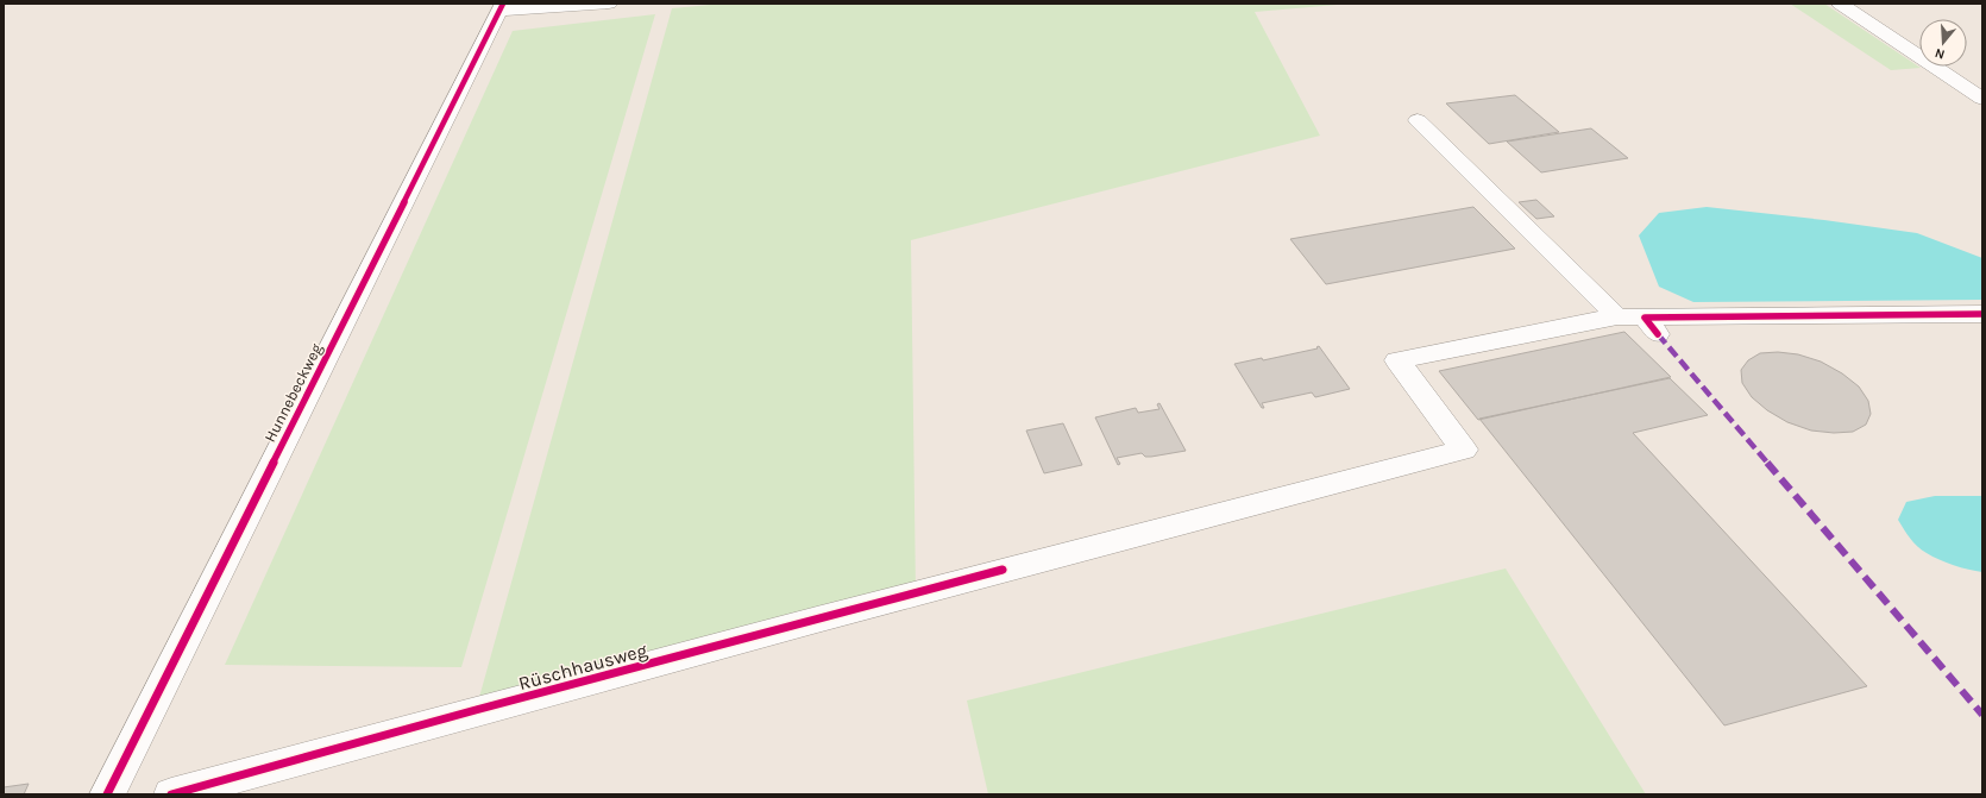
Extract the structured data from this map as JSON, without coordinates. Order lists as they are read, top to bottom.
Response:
{
  "streets": {
    "street": ["Hunnebeckweg", "Rüschhausweg"]
  },
  "north": "bottom"
}
